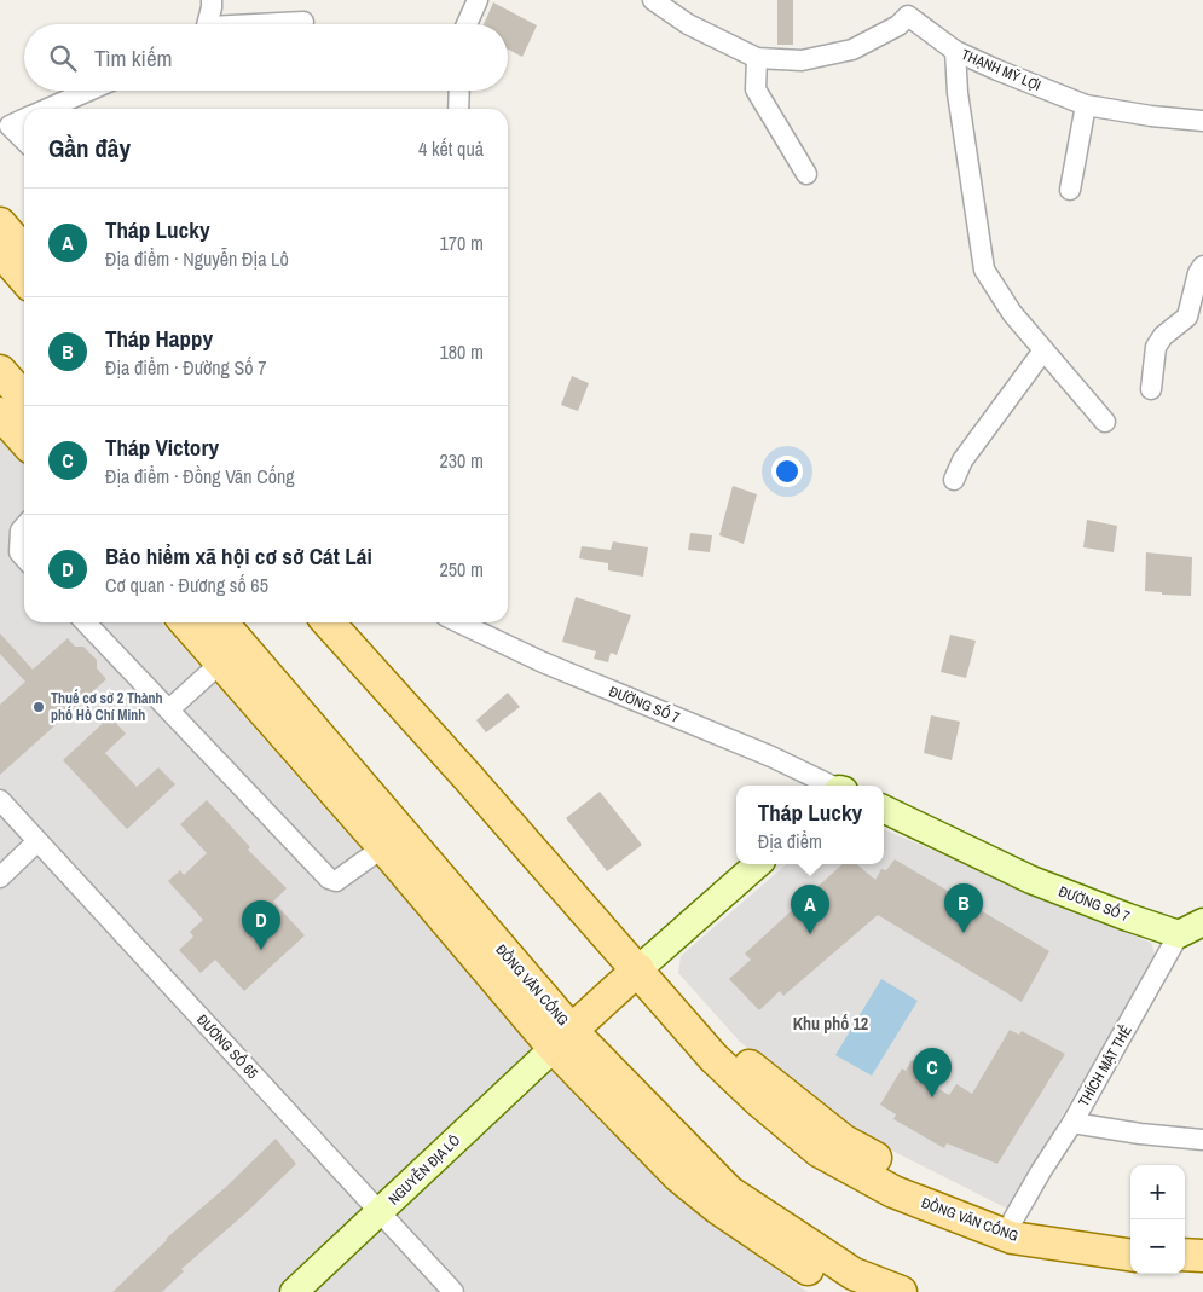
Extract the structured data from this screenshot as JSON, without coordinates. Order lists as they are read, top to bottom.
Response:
{
  "streets": {
    "main road": ["ĐỒNG VĂN CỐNG"],
    "street": [
      "THẠNH MỸ LỢI",
      "ĐƯỜNG SỐ 7",
      "ĐƯƠNG SỐ 65",
      "THÍCH MẬT THỂ",
      "NGUYỄN ĐỊA LÔ"
    ]
  },
  "crossings": [
    ["ĐƯỜNG SỐ 7", "THÍCH MẬT THỂ"],
    ["ĐỒNG VĂN CỐNG", "THÍCH MẬT THỂ"],
    ["ĐỒNG VĂN CỐNG", "NGUYỄN ĐỊA LÔ"],
    ["ĐƯƠNG SỐ 65", "NGUYỄN ĐỊA LÔ"]
  ],
  "districts": ["Khu phố 12"],
  "places": ["Thuế cơ sở 2 Thành phố Hồ Chí Minh"],
  "page": {
    "search": "Tìm kiếm",
    "heading": ["Gần đây", "4 kết quả"],
    "list": [
      {
        "mark": "A",
        "name": "Tháp Lucky",
        "note": "Địa điểm · Nguyễn Địa Lô",
        "value": "170 m"
      },
      {
        "mark": "B",
        "name": "Tháp Happy",
        "note": "Địa điểm · Đường Số 7",
        "value": "180 m"
      },
      {
        "mark": "C",
        "name": "Tháp Victory",
        "note": "Địa điểm · Đồng Văn Cống",
        "value": "230 m"
      },
      {
        "mark": "D",
        "name": "Bảo hiểm xã hội cơ sở Cát Lái",
        "note": "Cơ quan · Đương số 65",
        "value": "250 m"
      }
    ],
    "popup": ["Tháp Lucky", "Địa điểm"],
    "pins": [
      "B",
      "A",
      "D",
      "C"
    ],
    "map_buttons": ["+", "−"]
  }
}
